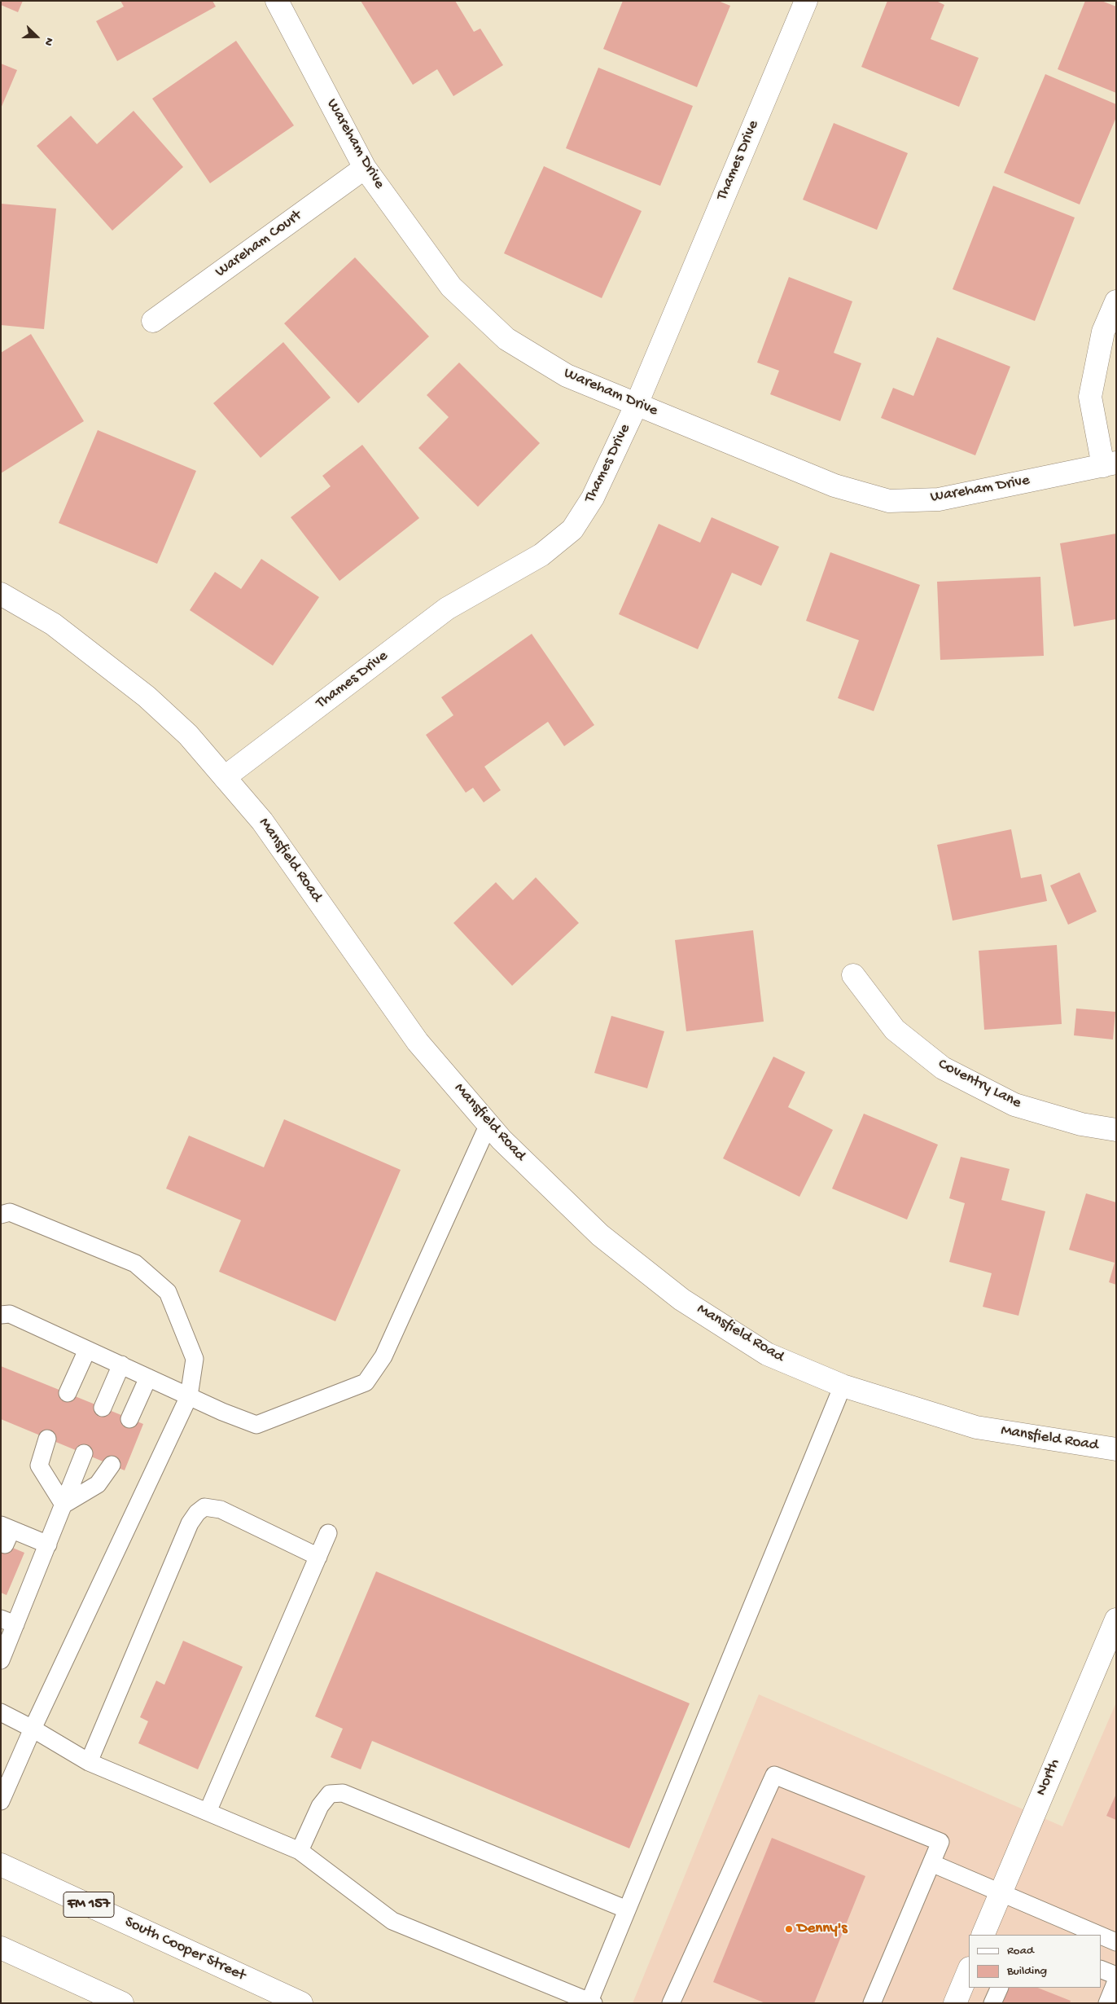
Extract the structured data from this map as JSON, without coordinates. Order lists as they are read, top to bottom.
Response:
{
  "streets": {
    "street": [
      "Wareham Drive",
      "Thames Drive",
      "Wareham Court",
      "Mansfield Road",
      "Coventry Lane",
      "North",
      "FM 157",
      "South Cooper Street"
    ]
  },
  "crossings": [
    ["Wareham Drive", "Thames Drive"],
    ["Wareham Drive", "Wareham Court"],
    ["Thames Drive", "Mansfield Road"]
  ],
  "places": ["Denny's"],
  "legend": ["Road", "Building"],
  "north": "right"
}
